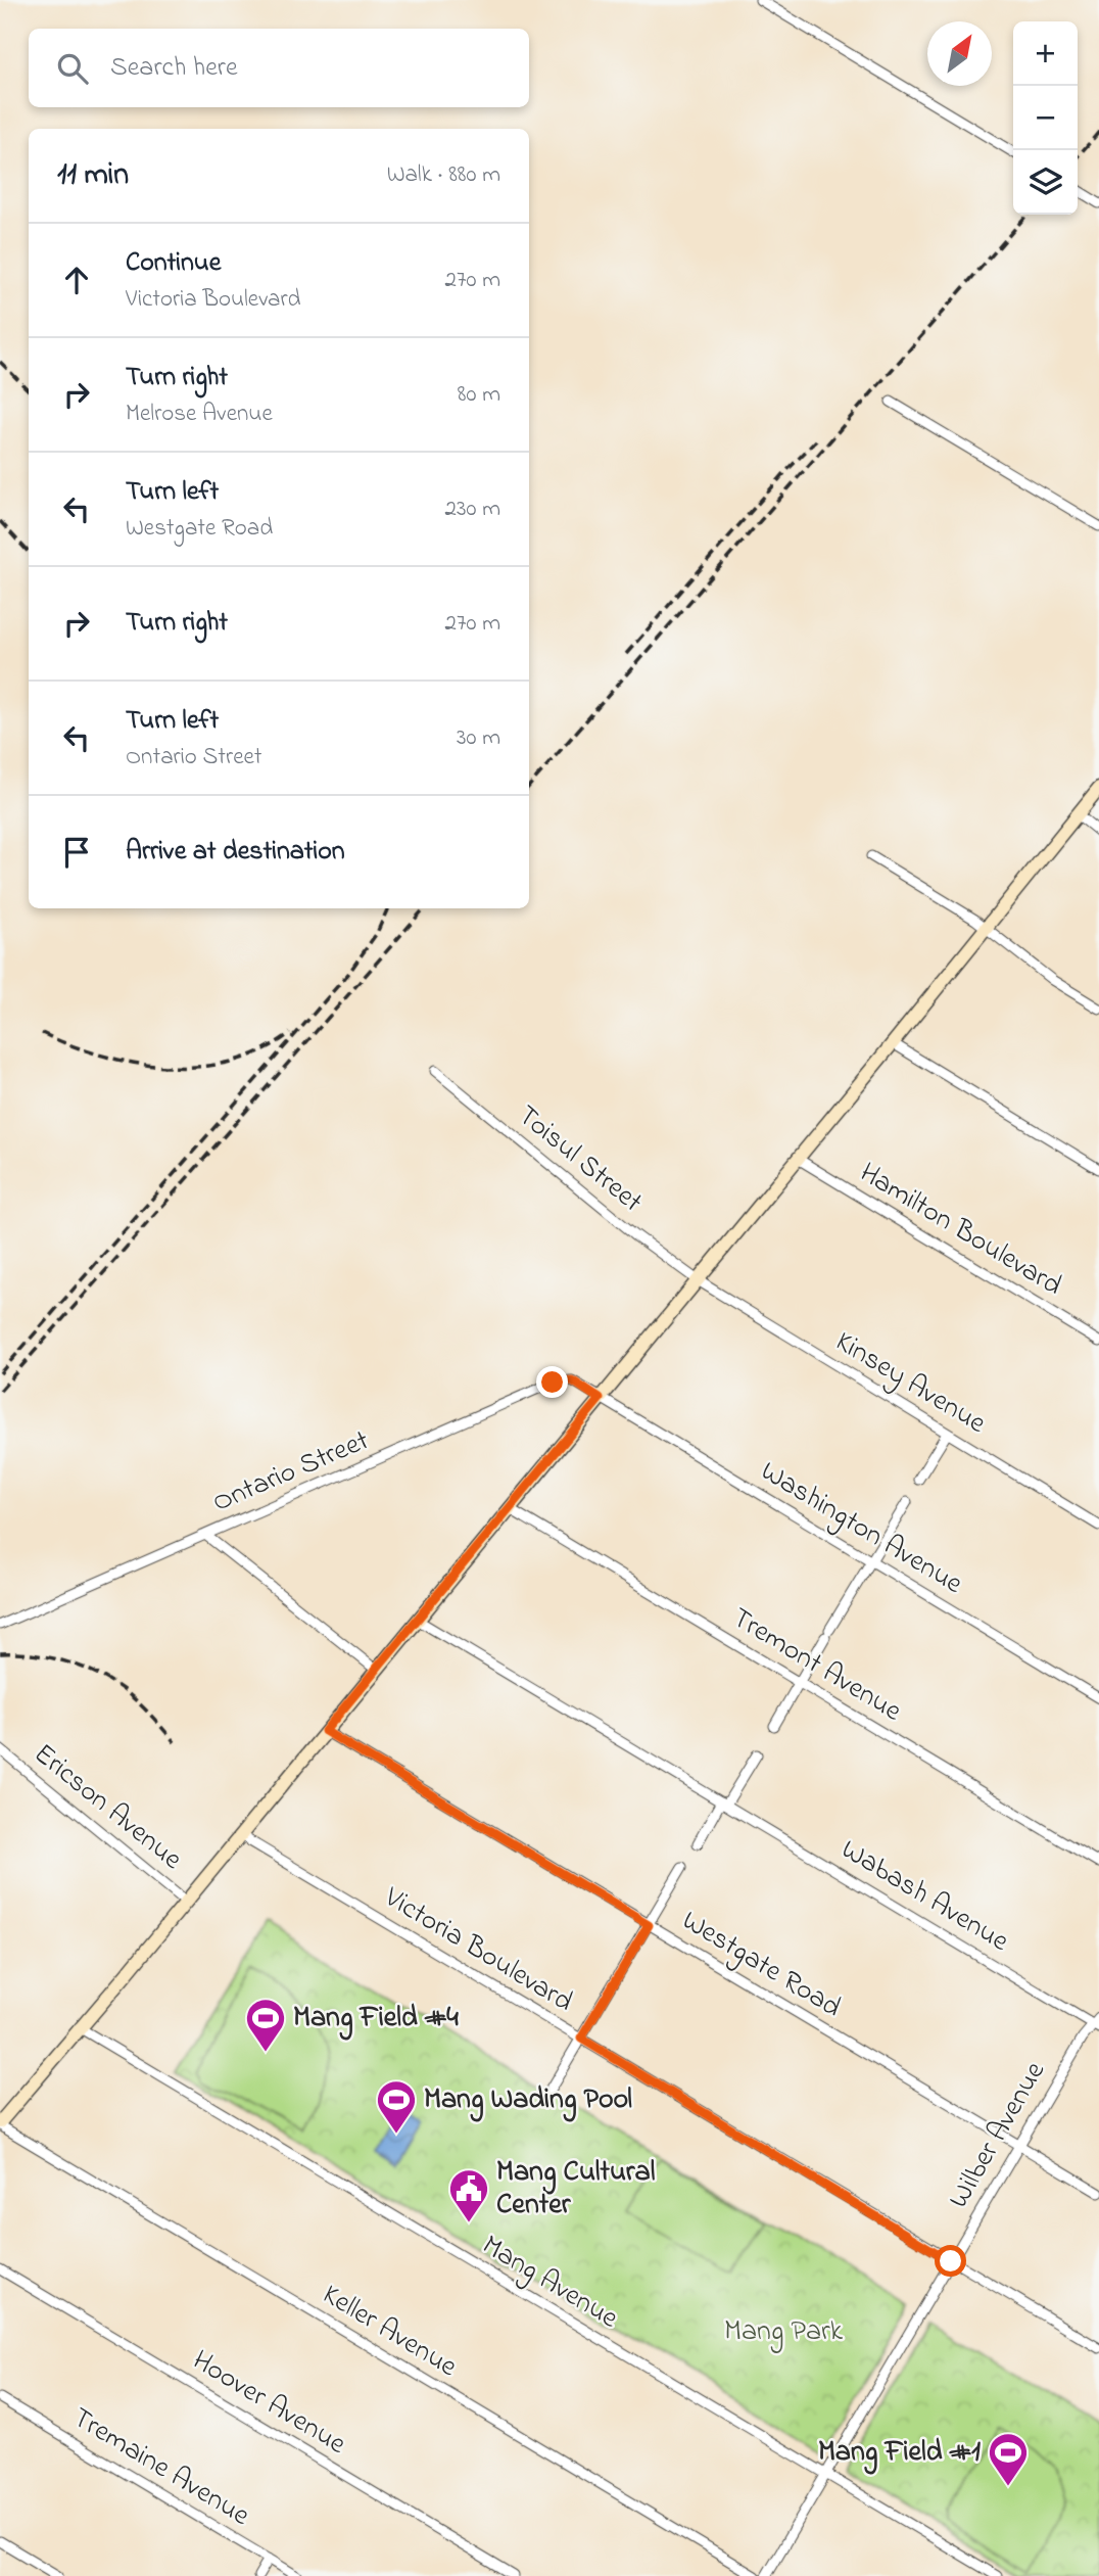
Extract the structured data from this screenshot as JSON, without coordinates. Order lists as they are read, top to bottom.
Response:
{
  "streets": {
    "street": [
      "Toisul Street",
      "Hamilton Boulevard",
      "Kinsey Avenue",
      "Ontario Street",
      "Washington Avenue",
      "Tremont Avenue",
      "Ericson Avenue",
      "Wabash Avenue",
      "Victoria Boulevard",
      "Westgate Road",
      "Wilber Avenue",
      "Mang Avenue",
      "Keller Avenue",
      "Hoover Avenue",
      "Tremaine Avenue"
    ]
  },
  "crossings": [
    ["Toisul Street", "Kinsey Avenue"],
    ["Ontario Street", "Washington Avenue"],
    ["Wabash Avenue", "Wilber Avenue"],
    ["Victoria Boulevard", "Wilber Avenue"],
    ["Westgate Road", "Wilber Avenue"],
    ["Wilber Avenue", "Mang Avenue"]
  ],
  "parks": ["Mang Park"],
  "places": {
    "sports": ["Mang Field #4", "Mang Wading Pool", "Mang Field #1"],
    "public building": ["Mang Cultural Center"]
  },
  "north": "top right",
  "page": {
    "map_buttons": ["+", "−"],
    "search": "Search here",
    "heading": ["11 min", "Walk · 880 m"],
    "list": [
      ["Continue", "Victoria Boulevard", "270 m"],
      ["Turn right", "Melrose Avenue", "80 m"],
      ["Turn left", "Westgate Road", "230 m"],
      ["Turn right", "270 m"],
      ["Turn left", "Ontario Street", "30 m"],
      "Arrive at destination"
    ]
  }
}
